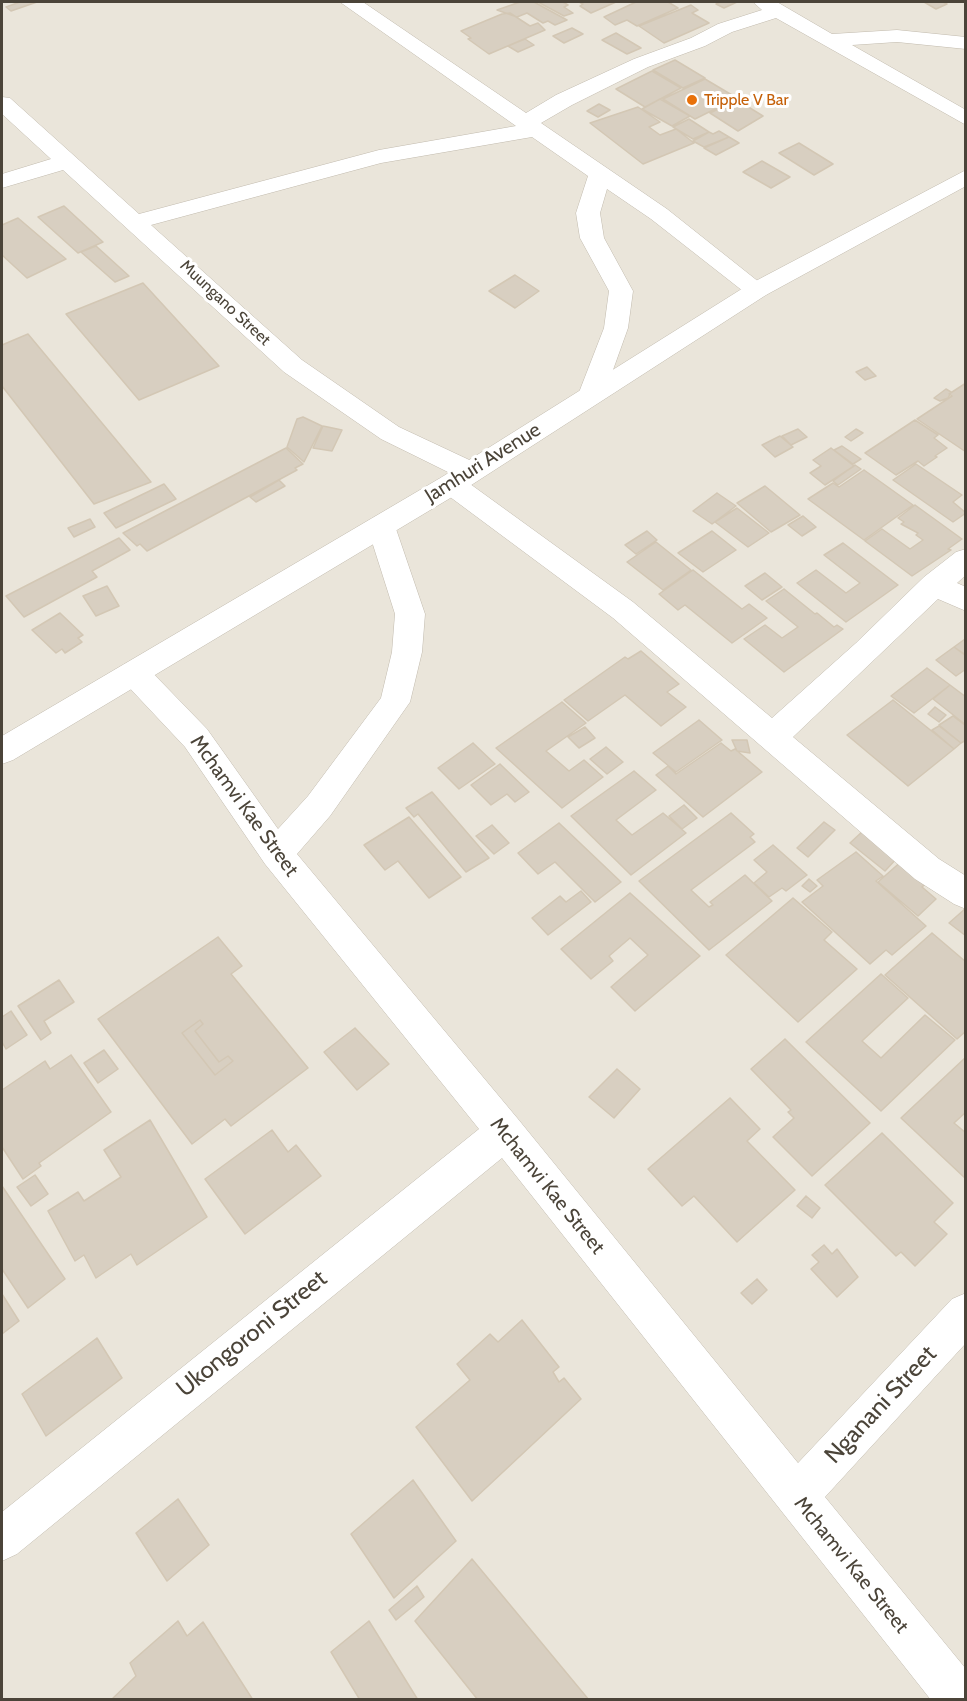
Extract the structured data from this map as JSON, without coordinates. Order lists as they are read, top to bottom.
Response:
{
  "streets": {
    "street": [
      "Muungano Street",
      "Jamhuri Avenue",
      "Mchamvi Kae Street",
      "Ukongoroni Street",
      "Nganani Street"
    ]
  },
  "crossings": [
    ["Muungano Street", "Jamhuri Avenue"],
    ["Jamhuri Avenue", "Mchamvi Kae Street"],
    ["Mchamvi Kae Street", "Ukongoroni Street"],
    ["Mchamvi Kae Street", "Nganani Street"]
  ],
  "places": ["Tripple V Bar"]
}
